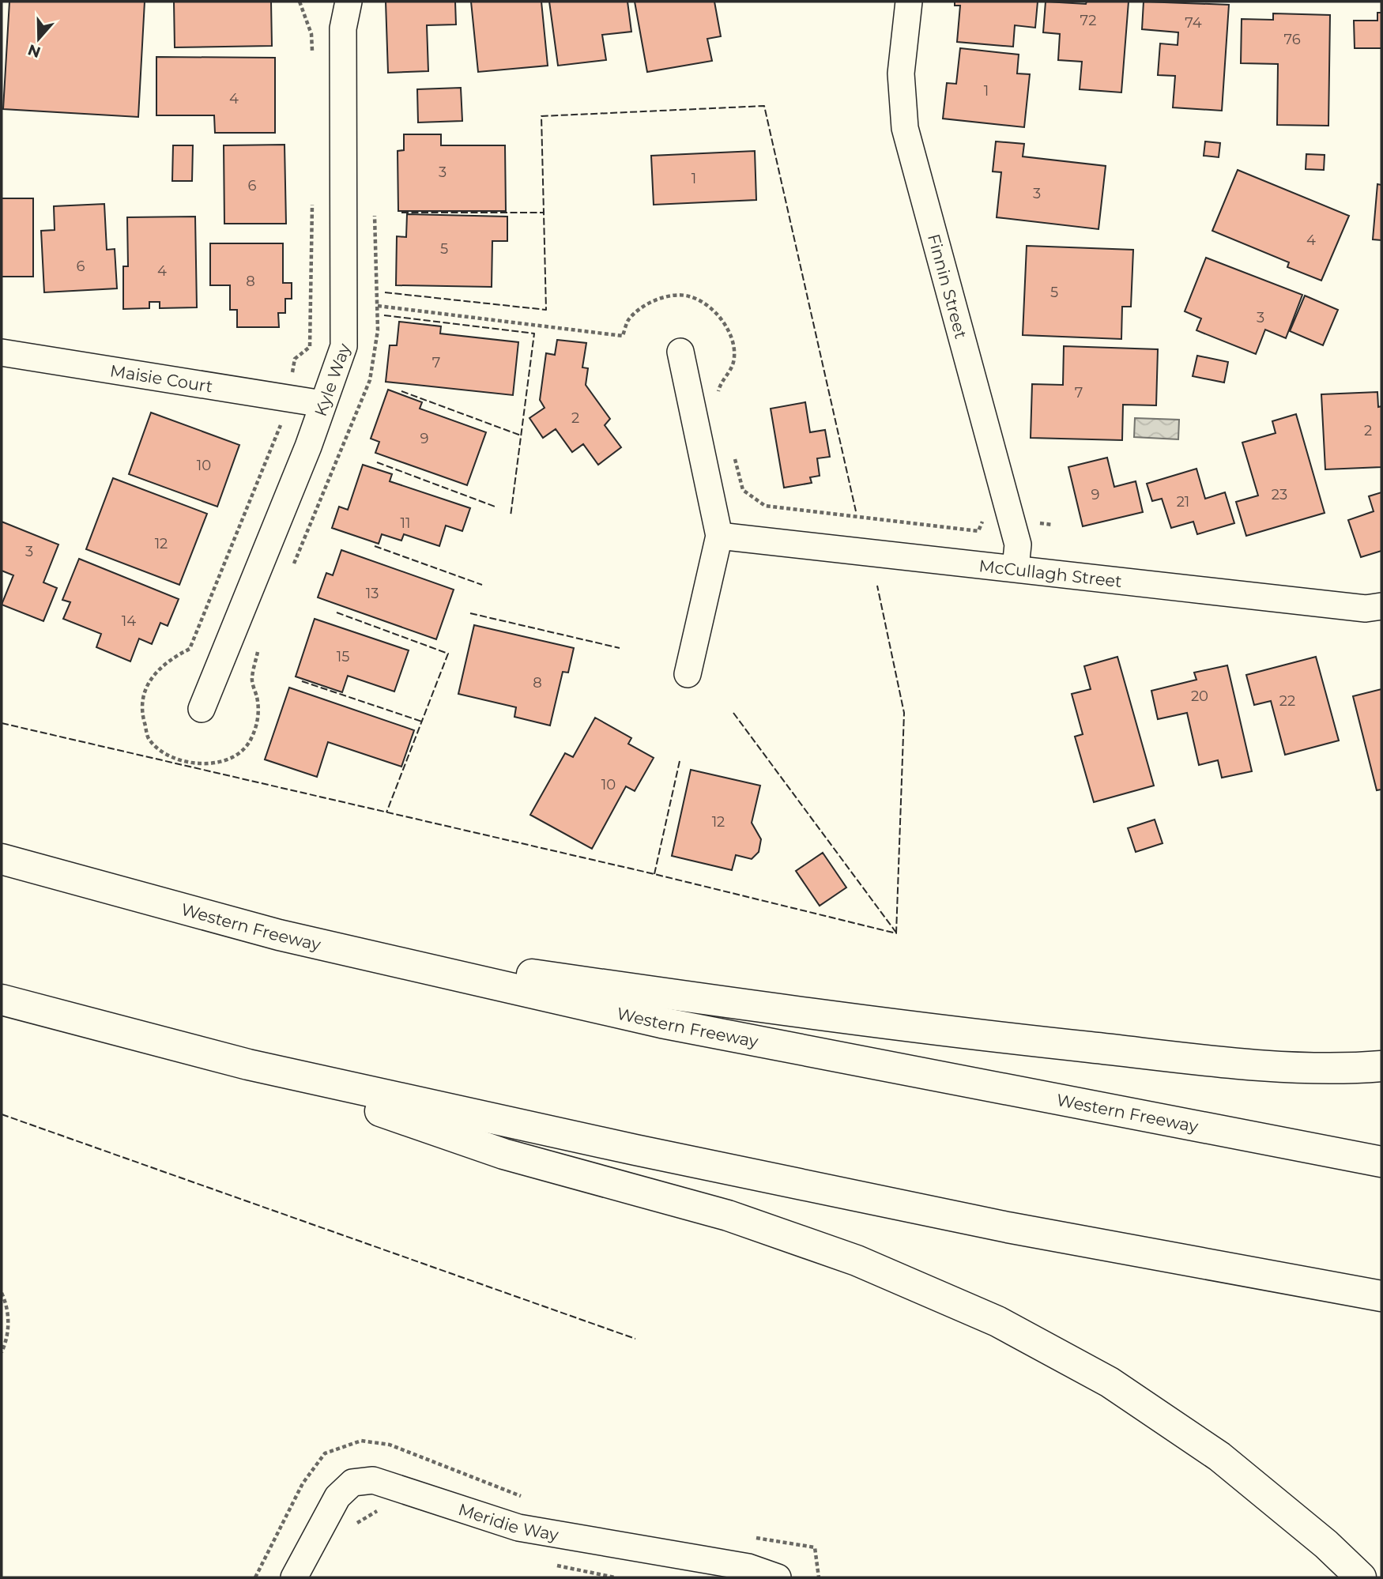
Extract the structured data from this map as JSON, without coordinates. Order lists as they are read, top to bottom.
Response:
{
  "streets": {
    "highway": ["Western Freeway"],
    "street": [
      "Finnin Street",
      "Maisie Court",
      "Kyle Way",
      "McCullagh Street",
      "Meridie Way"
    ]
  },
  "crossings": [
    ["Finnin Street", "McCullagh Street"],
    ["Maisie Court", "Kyle Way"]
  ],
  "house_numbers": [
    "72",
    "74",
    "76",
    "1",
    "4",
    "3",
    "1",
    "6",
    "3",
    "4",
    "5",
    "6",
    "4",
    "8",
    "5",
    "3",
    "7",
    "7",
    "2",
    "2",
    "9",
    "10",
    "9",
    "23",
    "21",
    "11",
    "12",
    "3",
    "13",
    "14",
    "15",
    "8",
    "20",
    "22",
    "10",
    "12"
  ],
  "north": "bottom"
}
